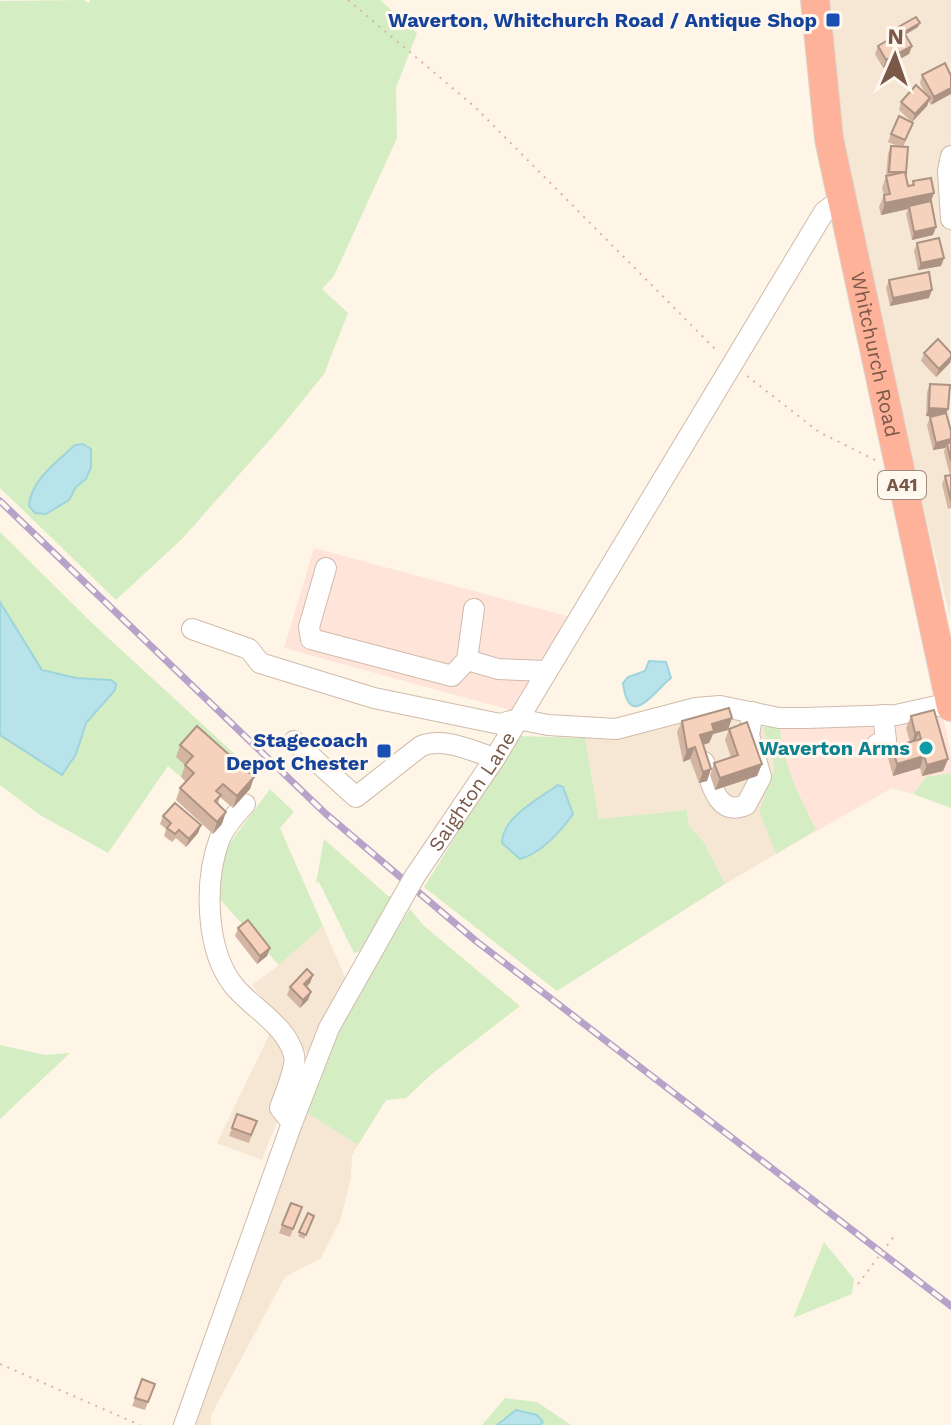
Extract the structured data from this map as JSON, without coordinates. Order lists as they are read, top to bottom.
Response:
{
  "streets": {
    "highway": ["Whitchurch Road", "A41"],
    "street": ["Saighton Lane"]
  },
  "crossings": [
    ["Whitchurch Road", "Saighton Lane"]
  ],
  "places": {
    "transit": ["Waverton, Whitchurch Road / Antique Shop", "Stagecoach Depot Chester"],
    "other": ["Waverton Arms"]
  },
  "north": "top"
}
